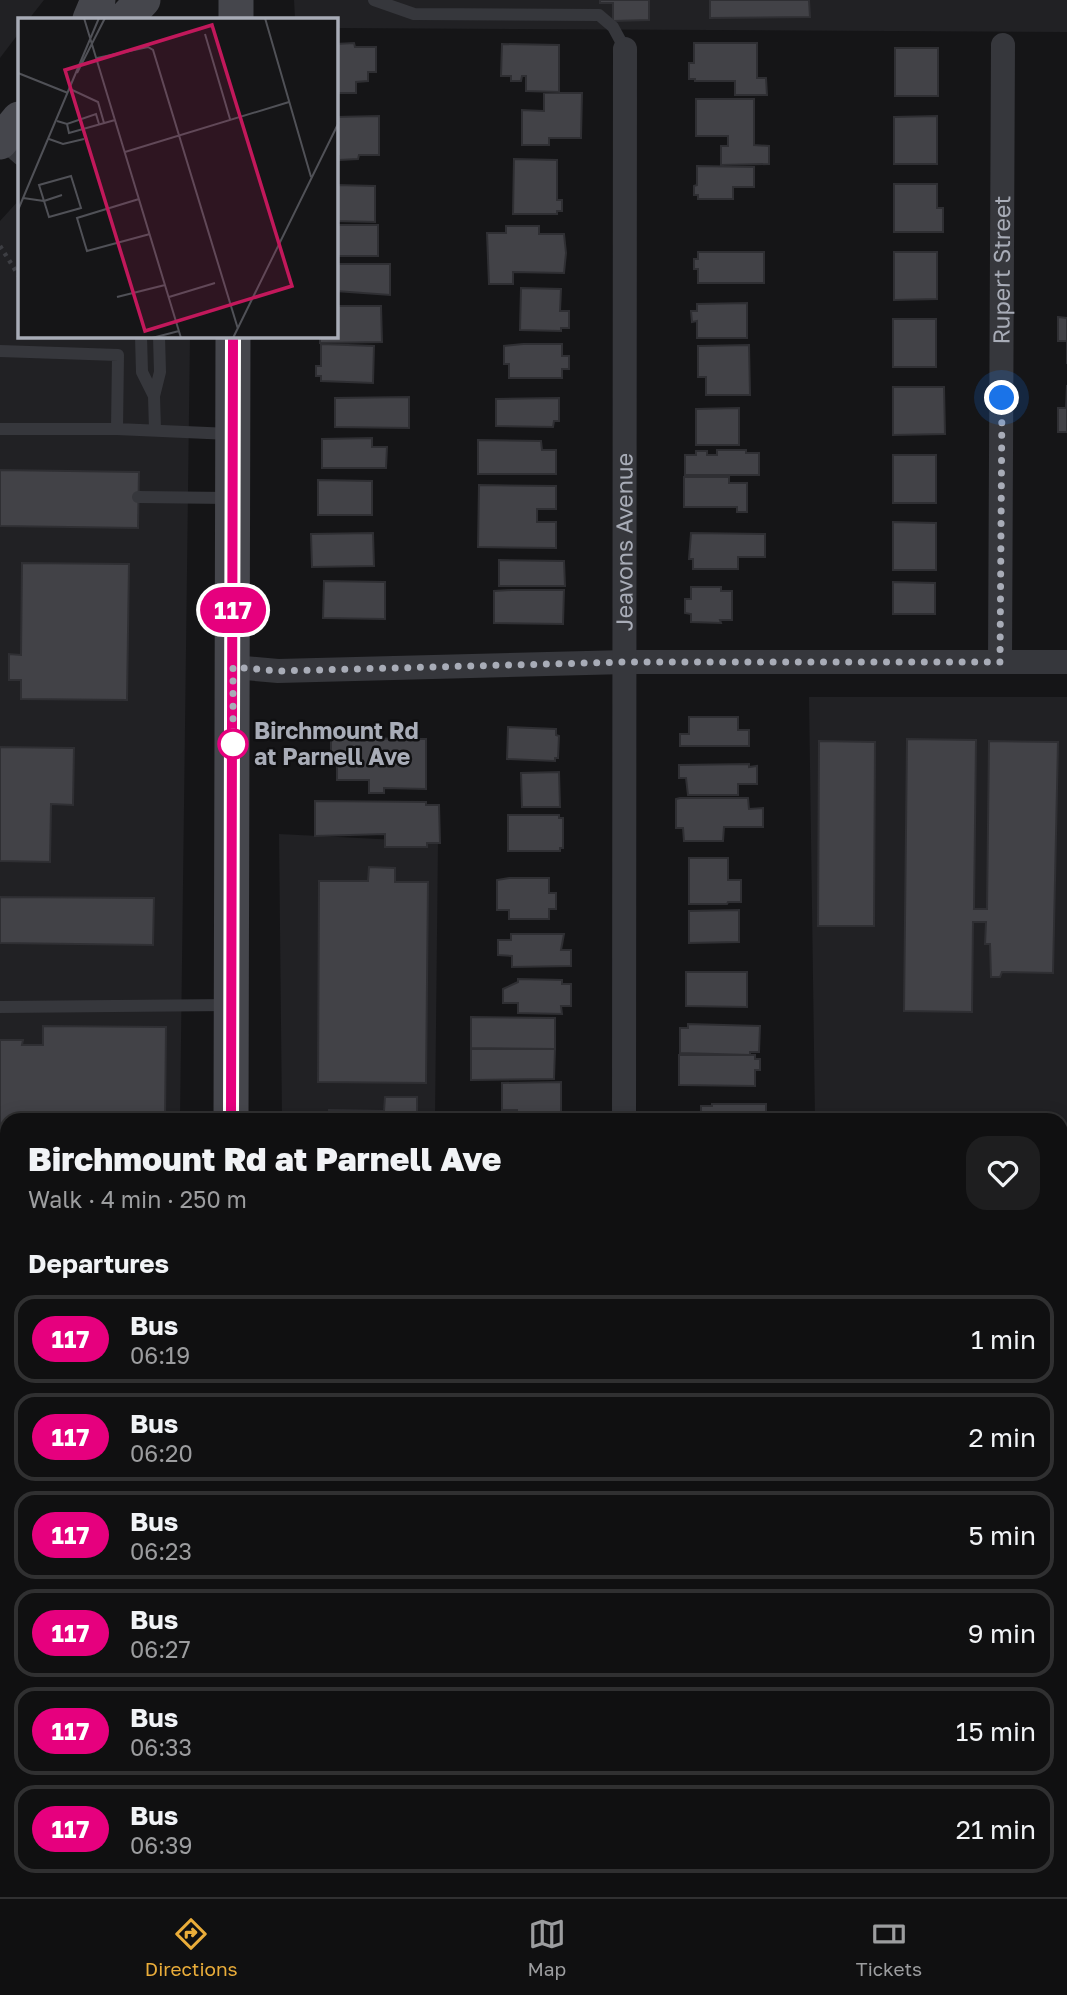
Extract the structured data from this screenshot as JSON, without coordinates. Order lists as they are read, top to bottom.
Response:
{
  "streets": {
    "street": ["Rupert Street", "Jeavons Avenue"]
  },
  "places": ["Birchmount Rd at Parnell Ave"],
  "lines": ["bus line 117"],
  "page": {
    "on_map": "117",
    "heading": [
      ["Birchmount Rd at Parnell Ave", "Walk · 4 min · 250 m"],
      "Departures"
    ],
    "list": [
      {
        "mark": "117",
        "name": "Bus",
        "note": "06:19",
        "value": "1 min"
      },
      {
        "mark": "117",
        "name": "Bus",
        "note": "06:20",
        "value": "2 min"
      },
      {
        "mark": "117",
        "name": "Bus",
        "note": "06:23",
        "value": "5 min"
      },
      {
        "mark": "117",
        "name": "Bus",
        "note": "06:27",
        "value": "9 min"
      },
      {
        "mark": "117",
        "name": "Bus",
        "note": "06:33",
        "value": "15 min"
      },
      {
        "mark": "117",
        "name": "Bus",
        "note": "06:39",
        "value": "21 min"
      }
    ],
    "tabs": ["Directions", "Map", "Tickets"]
  }
}
